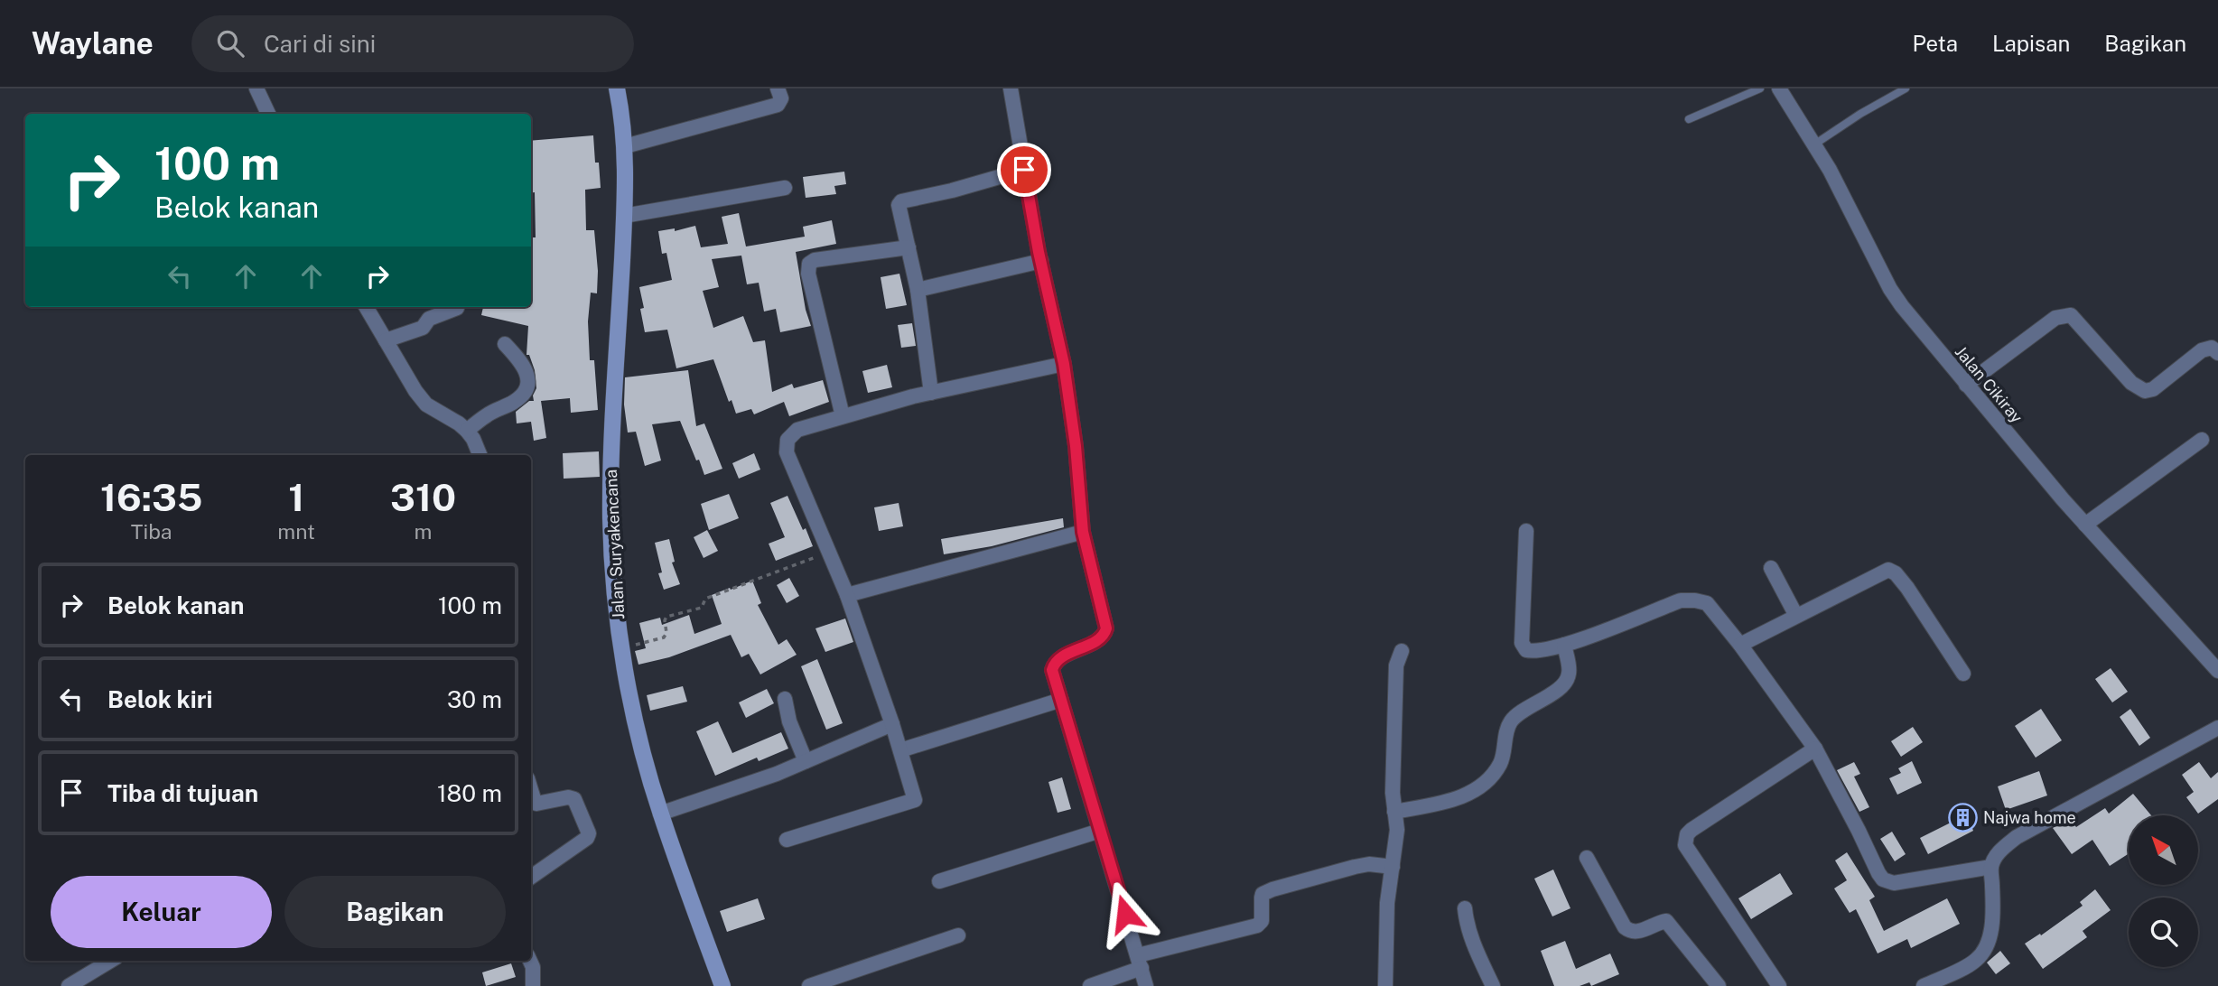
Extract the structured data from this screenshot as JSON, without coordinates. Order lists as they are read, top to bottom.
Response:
{
  "streets": {
    "street": ["Jalan Cikiray", "Jalan Suryakencana"]
  },
  "places": {
    "building": ["Najwa home"]
  },
  "north": "top left",
  "page": {
    "header": "Waylane",
    "search": "Cari di sini",
    "nav": ["Peta", "Lapisan", "Bagikan"],
    "turn": ["100 m", "Belok kanan"],
    "eta": [
      "16:35",
      "Tiba",
      "1",
      "mnt",
      "310",
      "m"
    ],
    "list": [
      {
        "name": "Belok kanan",
        "value": "100 m"
      },
      {
        "name": "Belok kiri",
        "value": "30 m"
      },
      {
        "name": "Tiba di tujuan",
        "value": "180 m"
      }
    ],
    "buttons": ["Keluar", "Bagikan"]
  }
}
